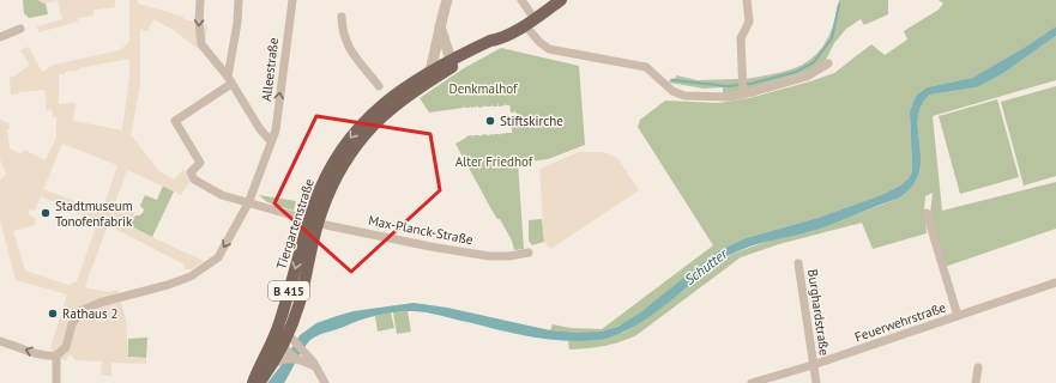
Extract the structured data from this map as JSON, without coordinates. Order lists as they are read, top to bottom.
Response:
{
  "streets": {
    "main road": ["Tiergartenstraße", "B 415"],
    "street": [
      "Alleestraße",
      "Max-Planck-Straße",
      "Burghardstraße",
      "Feuerwehrstraße"
    ]
  },
  "crossings": [
    ["Alleestraße", "Max-Planck-Straße"],
    ["Tiergartenstraße", "Max-Planck-Straße"],
    ["Tiergartenstraße", "B 415"],
    ["Burghardstraße", "Feuerwehrstraße"]
  ],
  "water": ["Schutter"],
  "parks": ["Denkmalhof", "Alter Friedhof"],
  "places": ["Stiftskirche", "Stadtmuseum Tonofenfabrik", "Rathaus 2"]
}
